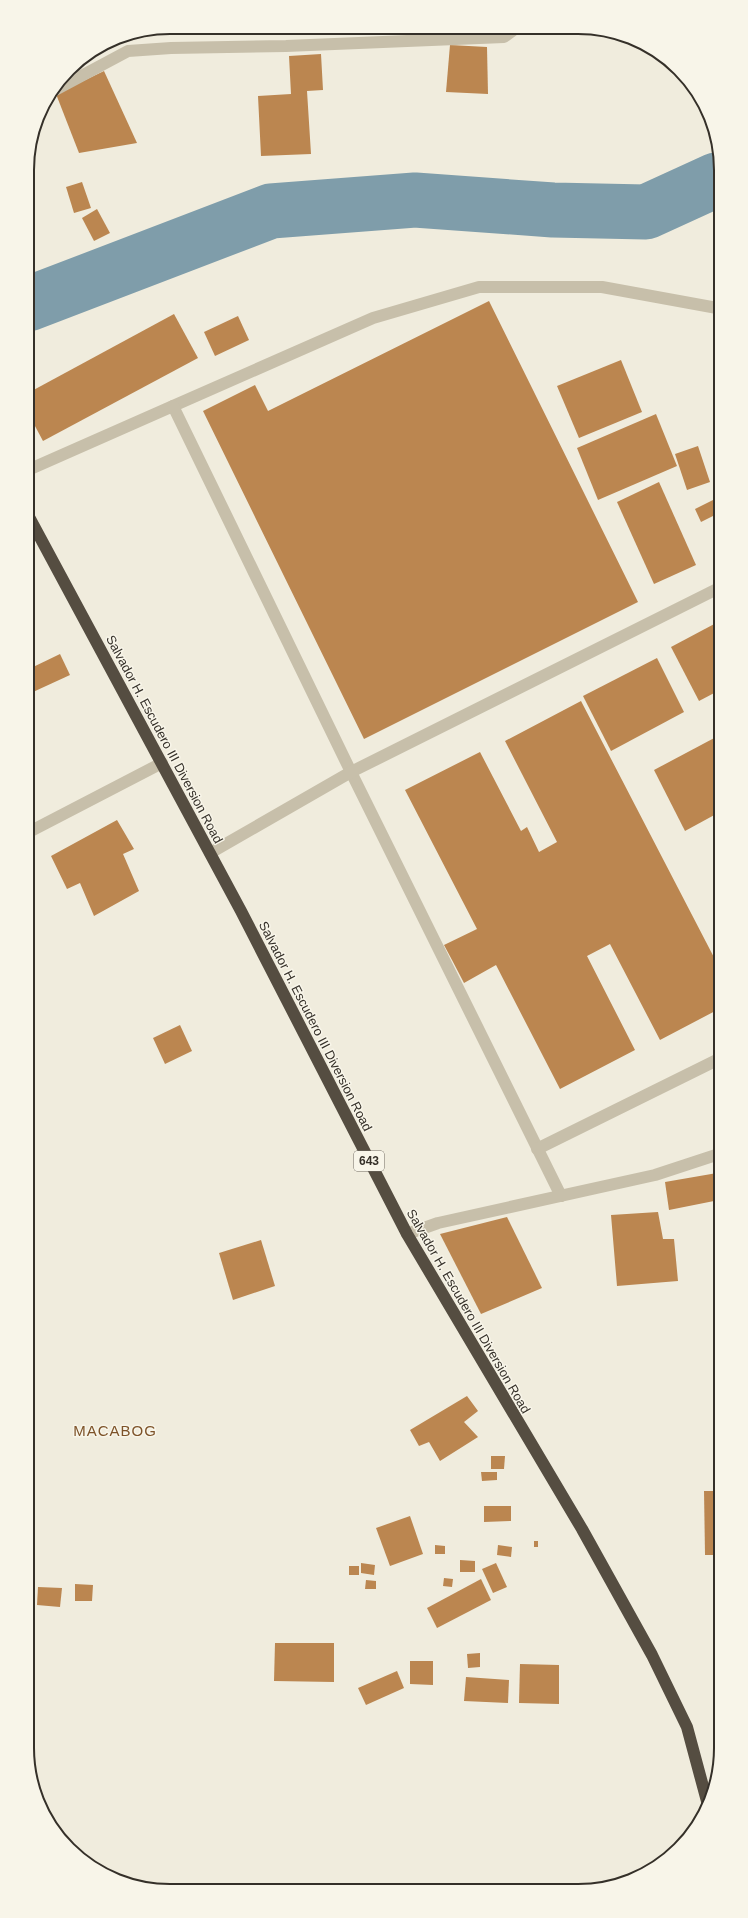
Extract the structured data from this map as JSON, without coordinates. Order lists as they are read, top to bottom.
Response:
{
  "streets": {
    "highway": ["Salvador H. Escudero III Diversion Road", "643"]
  },
  "districts": ["MACABOG"]
}
